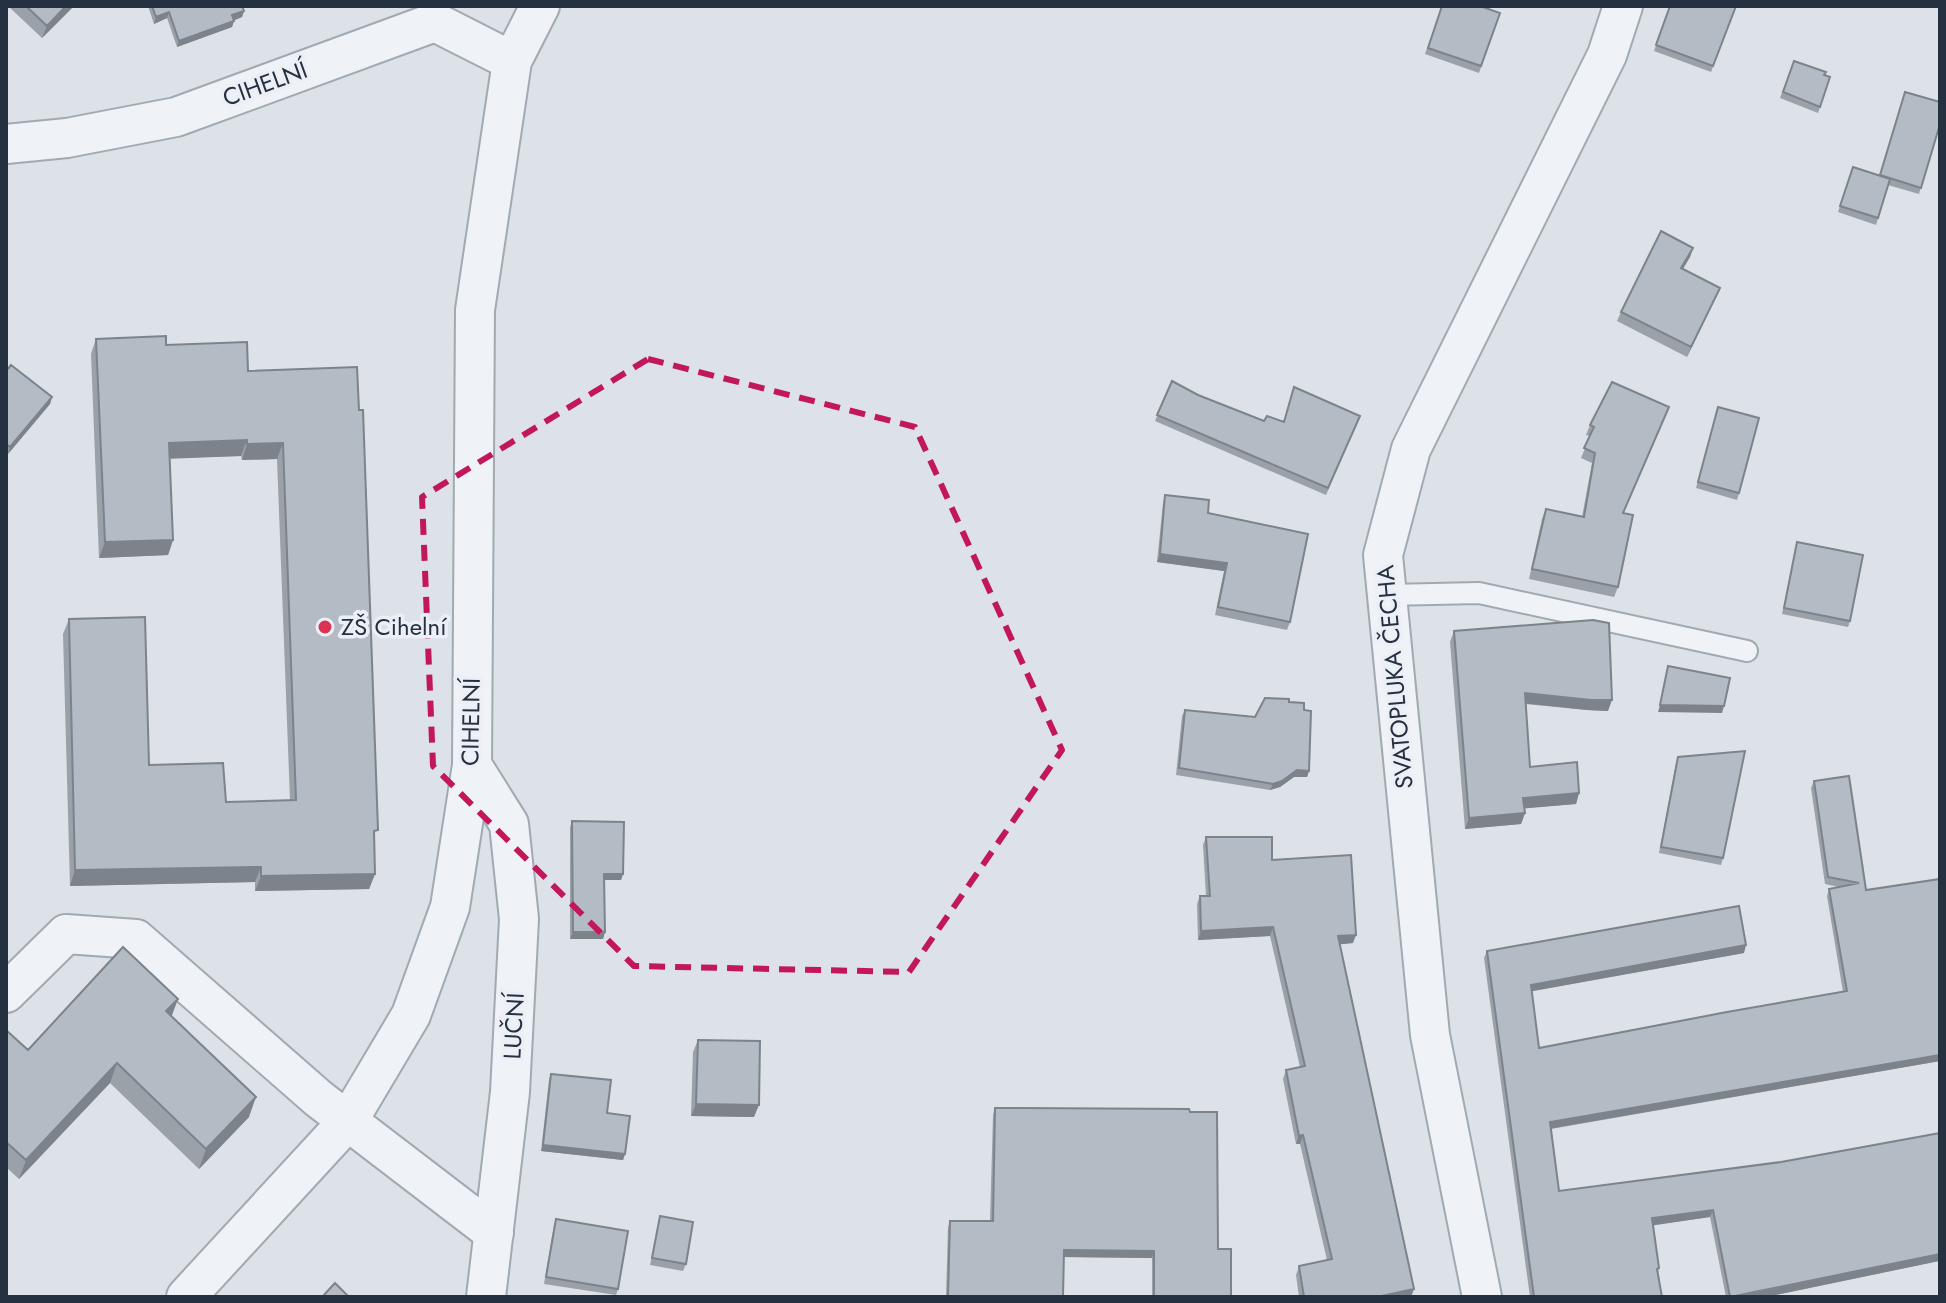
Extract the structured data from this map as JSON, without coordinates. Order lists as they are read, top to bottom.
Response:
{
  "streets": {
    "street": ["CIHELNÍ", "SVATOPLUKA ČECHA", "LUČNÍ"]
  },
  "crossings": [
    ["CIHELNÍ", "LUČNÍ"]
  ],
  "places": ["ZŠ Cihelní"]
}
